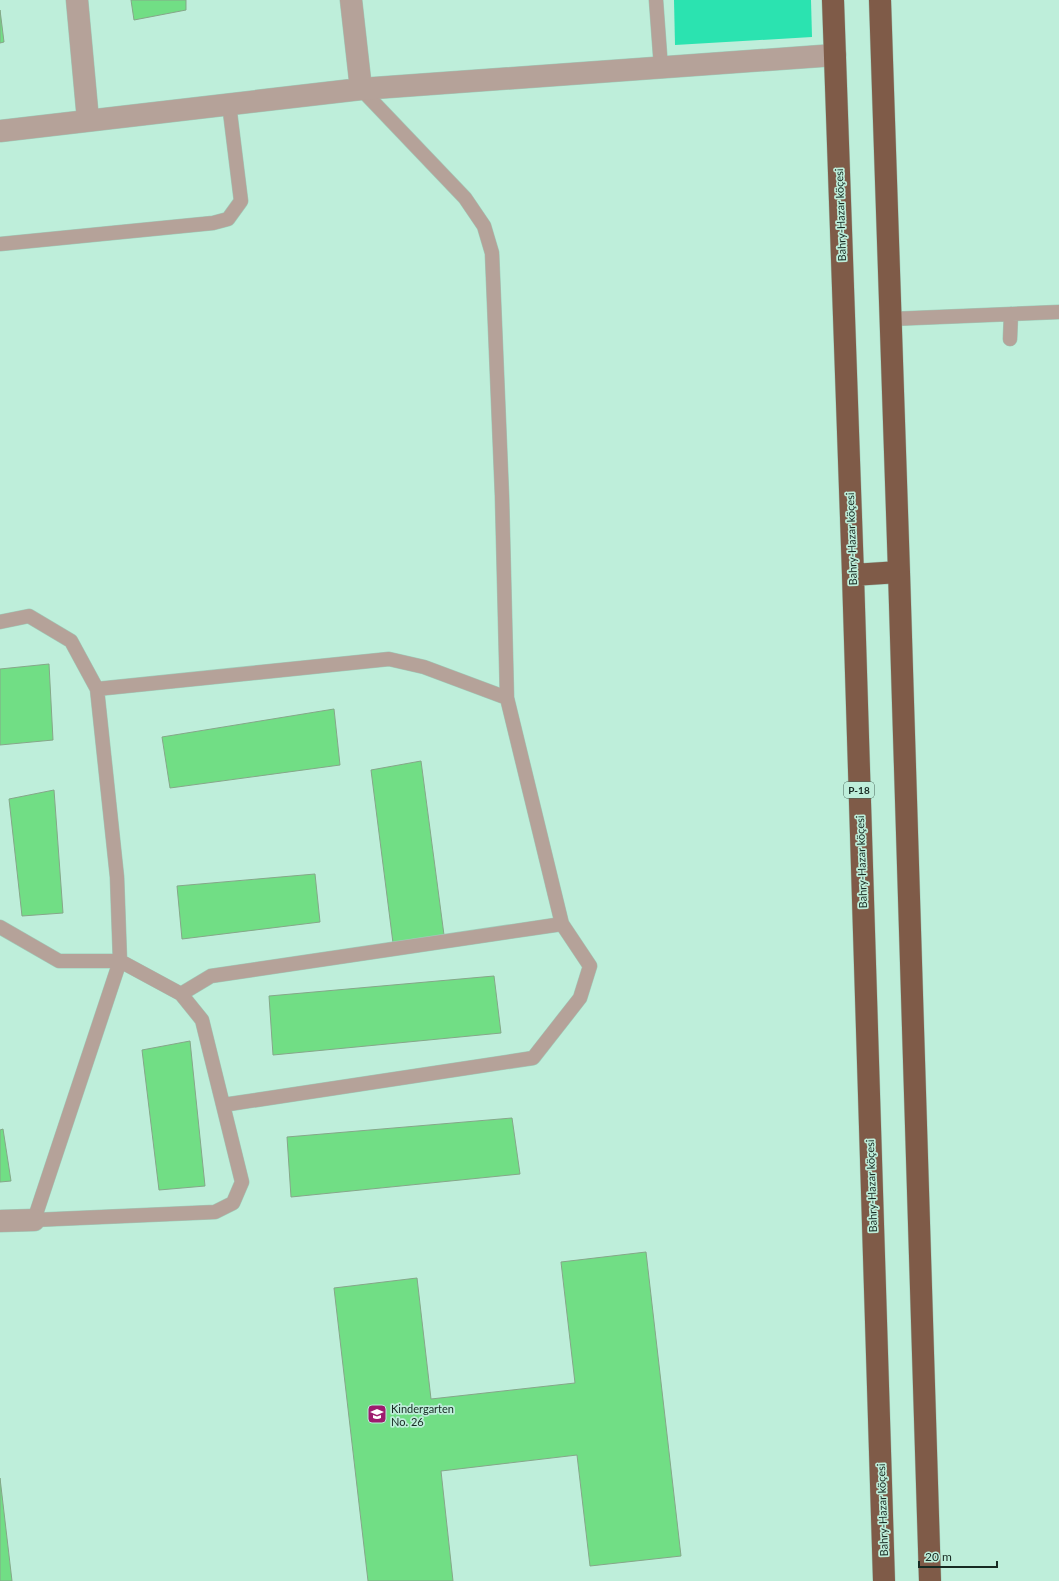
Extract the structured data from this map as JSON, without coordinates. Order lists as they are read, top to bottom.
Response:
{
  "streets": {
    "highway": ["Bahry-Hazar köçesi", "P-18"]
  },
  "places": {
    "school or university": ["Kindergarten No. 26"]
  },
  "scale_bar": "20 m"
}
